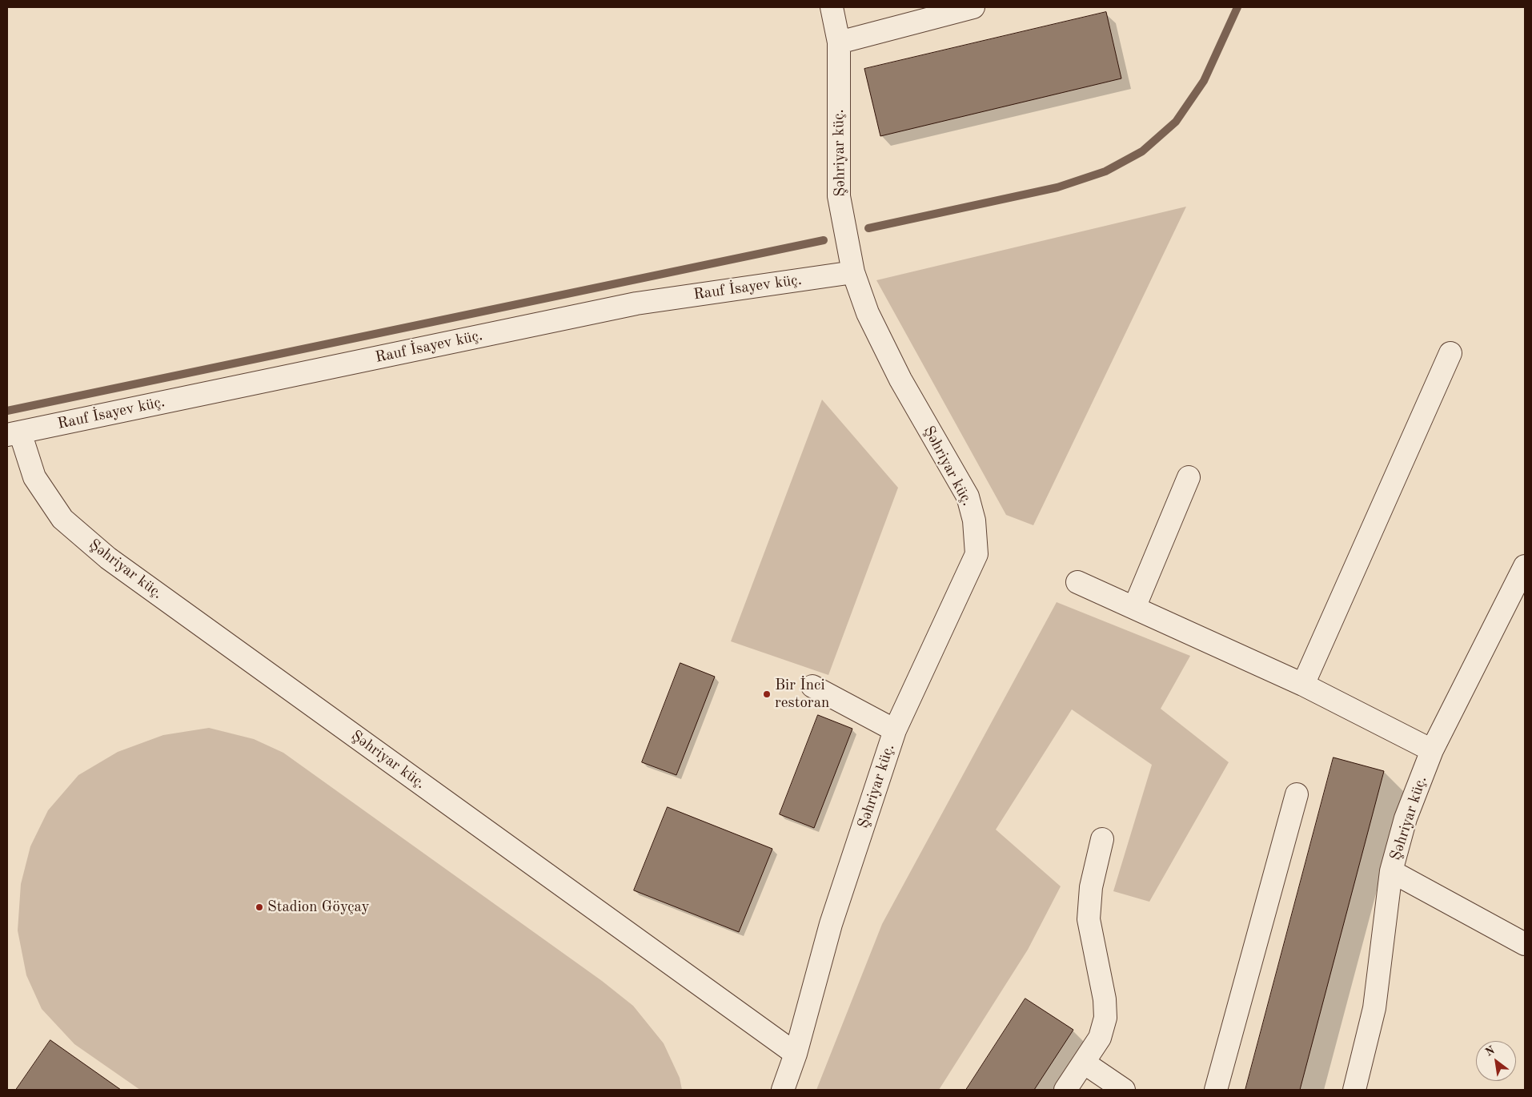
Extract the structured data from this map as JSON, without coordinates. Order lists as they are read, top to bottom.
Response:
{
  "streets": {
    "street": ["Şəhriyar küç.", "Rauf İsayev küç."]
  },
  "crossings": [
    ["Şəhriyar küç.", "Rauf İsayev küç."]
  ],
  "places": ["Bir İnci restoran", "Stadion Göyçay"],
  "north": "top left"
}
